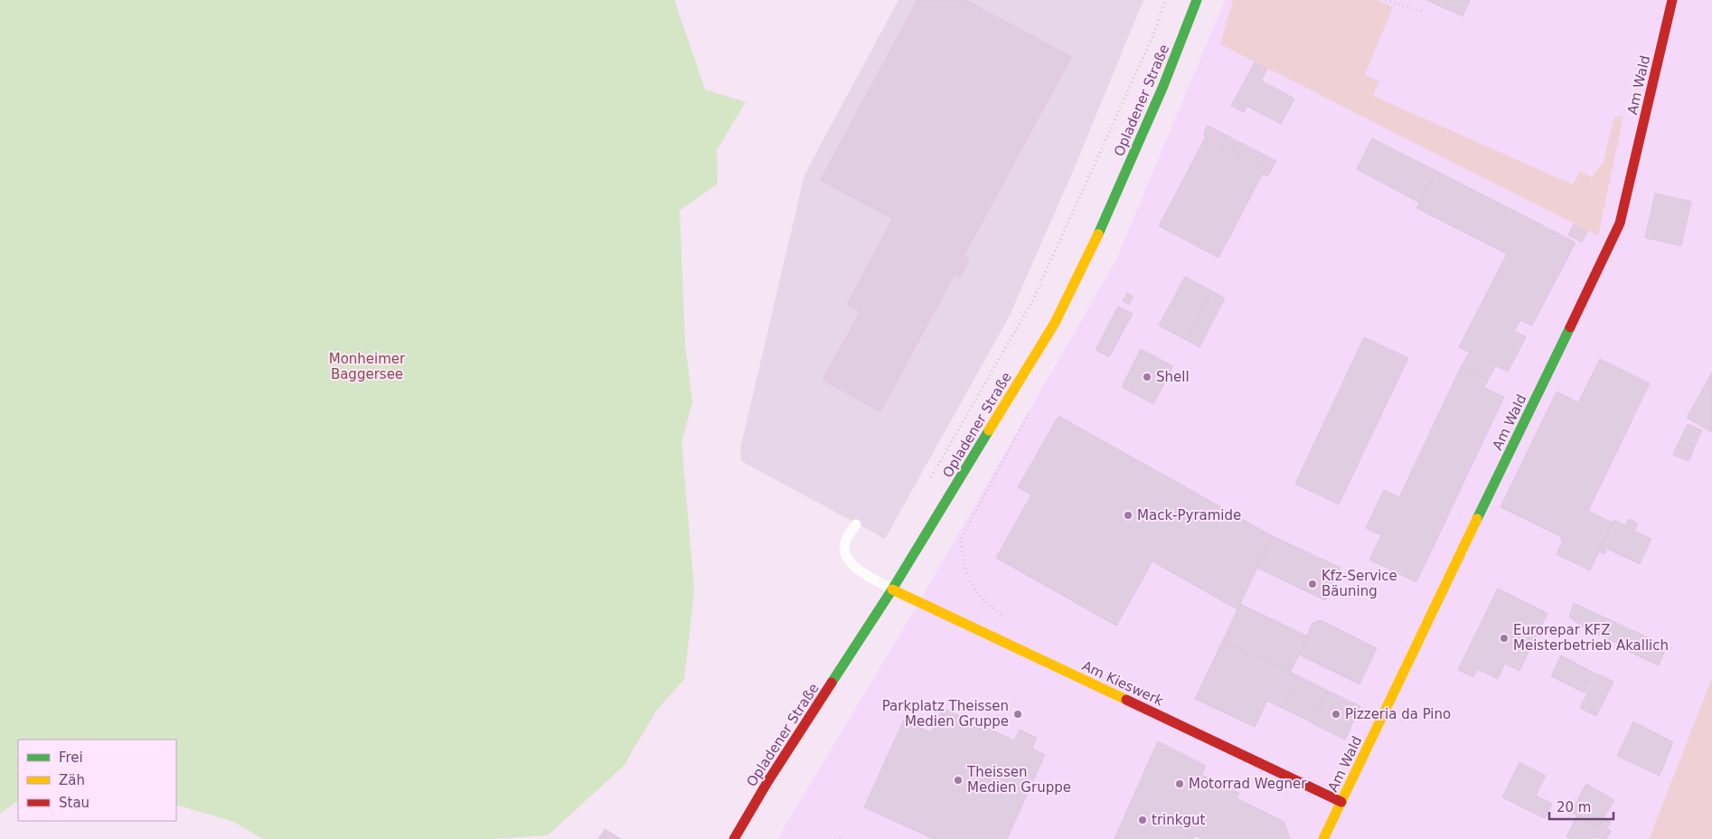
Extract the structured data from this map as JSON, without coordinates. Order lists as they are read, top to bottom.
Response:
{
  "streets": {
    "street": ["Am Wald", "Opladener Straße", "Am Kieswerk"]
  },
  "crossings": [
    ["Am Wald", "Am Kieswerk"],
    ["Opladener Straße", "Am Kieswerk"]
  ],
  "parks": ["Monheimer Baggersee"],
  "places": [
    "Shell",
    "Mack-Pyramide",
    "Kfz-Service Bäuning",
    "Eurorepar KFZ Meisterbetrieb Akallich",
    "Parkplatz Theissen Medien Gruppe",
    "Pizzeria da Pino",
    "Theissen Medien Gruppe",
    "Motorrad Wegner",
    "trinkgut"
  ],
  "legend": ["Frei", "Zäh", "Stau"],
  "scale_bar": "20 m"
}
